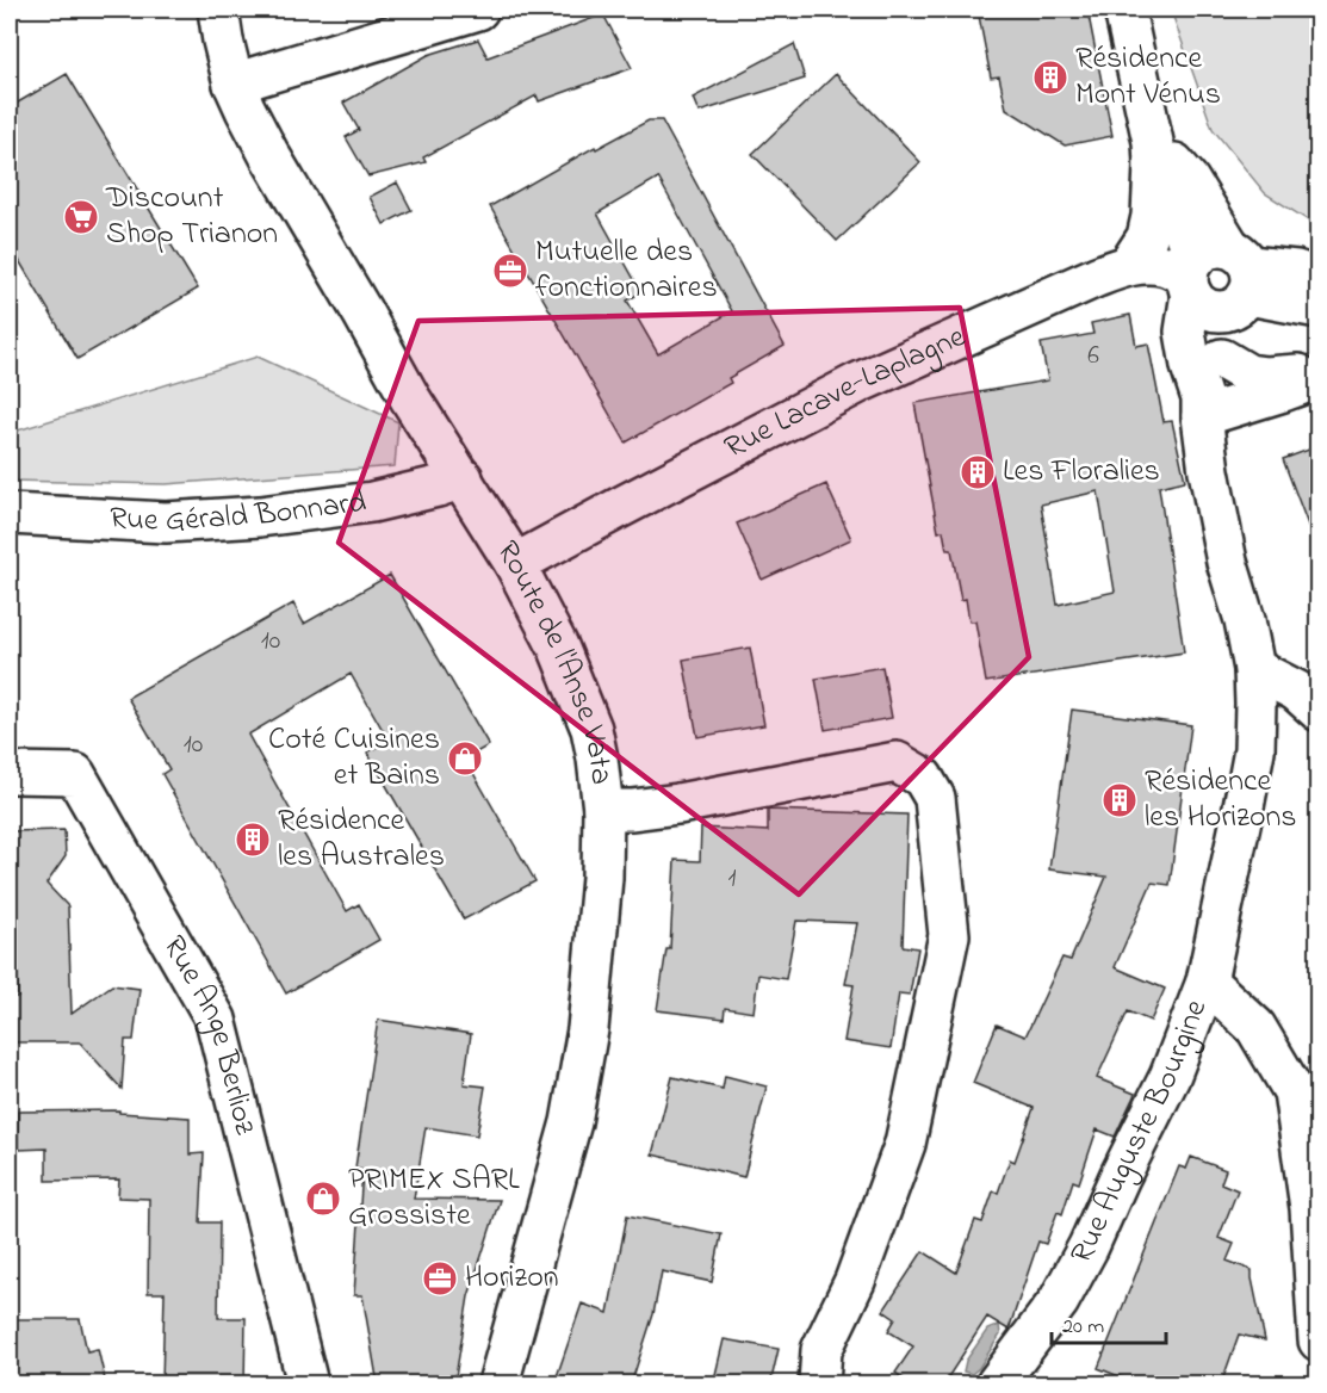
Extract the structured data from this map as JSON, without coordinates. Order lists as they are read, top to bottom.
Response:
{
  "streets": {
    "street": [
      "Rue Lacave-Laplagne",
      "Rue Gérald Bonnard",
      "Route de l'Anse Vata",
      "Rue Ange Berlioz",
      "Rue Auguste Bourgine"
    ]
  },
  "crossings": [
    ["Rue Lacave-Laplagne", "Route de l'Anse Vata"],
    ["Rue Lacave-Laplagne", "Rue Auguste Bourgine"],
    ["Rue Gérald Bonnard", "Route de l'Anse Vata"]
  ],
  "places": {
    "building": [
      "Résidence Mont Vénus",
      "Les Floralies",
      "Résidence les Horizons",
      "Résidence les Australes"
    ],
    "supermarket": ["Discount Shop Trianon"],
    "office": ["Mutuelle des fonctionnaires", "Horizon"],
    "shop": ["Coté Cuisines et Bains", "PRIMEX SARL Grossiste"]
  },
  "house_numbers": [
    "6",
    "10",
    "10",
    "1"
  ],
  "scale_bar": "20 m"
}
